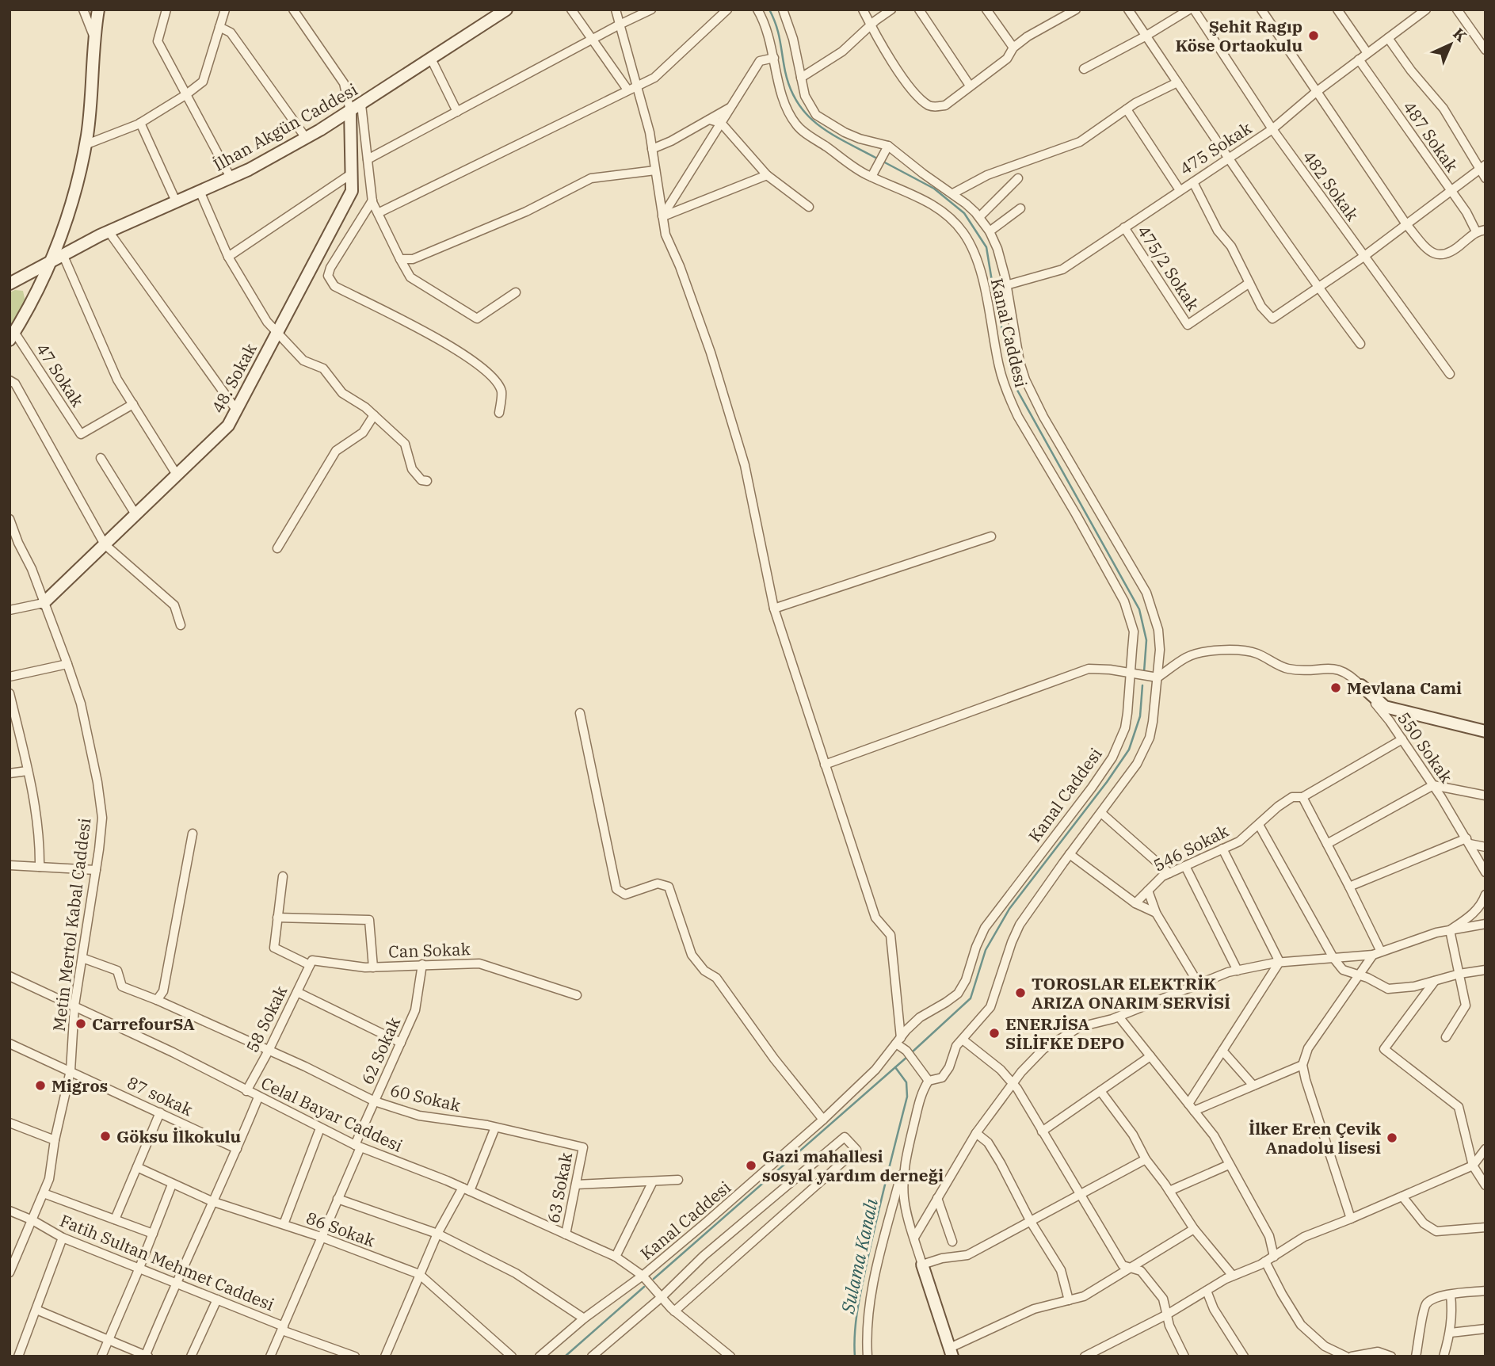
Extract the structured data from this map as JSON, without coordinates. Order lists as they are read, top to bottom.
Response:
{
  "streets": {
    "main road": ["İlhan Akgün Caddesi", "48. Sokak"],
    "street": [
      "487 Sokak",
      "475 Sokak",
      "482 Sokak",
      "475/2 Sokak",
      "Kanal Caddesi",
      "47 Sokak",
      "550 Sokak",
      "546 Sokak",
      "Metin Mertol Kabal Caddesi",
      "Can Sokak",
      "58 Sokak",
      "62 Sokak",
      "87 sokak",
      "60 Sokak",
      "Celal Bayar Caddesi",
      "63 Sokak",
      "86 Sokak",
      "Fatih Sultan Mehmet Caddesi"
    ]
  },
  "crossings": [
    ["İlhan Akgün Caddesi", "48. Sokak"],
    ["487 Sokak", "475 Sokak"],
    ["475 Sokak", "482 Sokak"],
    ["475 Sokak", "475/2 Sokak"],
    ["Kanal Caddesi", "Celal Bayar Caddesi"],
    ["48. Sokak", "Metin Mertol Kabal Caddesi"],
    ["550 Sokak", "546 Sokak"],
    ["Metin Mertol Kabal Caddesi", "87 sokak"],
    ["Metin Mertol Kabal Caddesi", "60 Sokak"],
    ["Metin Mertol Kabal Caddesi", "Celal Bayar Caddesi"],
    ["Metin Mertol Kabal Caddesi", "Fatih Sultan Mehmet Caddesi"],
    ["Can Sokak", "58 Sokak"],
    ["Can Sokak", "62 Sokak"],
    ["58 Sokak", "60 Sokak"],
    ["58 Sokak", "Celal Bayar Caddesi"],
    ["62 Sokak", "60 Sokak"],
    ["62 Sokak", "Celal Bayar Caddesi"],
    ["62 Sokak", "86 Sokak"],
    ["62 Sokak", "Fatih Sultan Mehmet Caddesi"],
    ["60 Sokak", "63 Sokak"],
    ["Celal Bayar Caddesi", "63 Sokak"]
  ],
  "water": ["Sulama Kanalı"],
  "places": [
    "Şehit Ragıp Köse Ortaokulu",
    "Mevlana Cami",
    "TOROSLAR ELEKTRİK ARIZA ONARIM SERVİSİ",
    "CarrefourSA",
    "ENERJİSA SİLİFKE DEPO",
    "Migros",
    "Göksu İlkokulu",
    "İlker Eren Çevik Anadolu lisesi",
    "Gazi mahallesi sosyal yardım derneği"
  ],
  "north": "top right"
}
